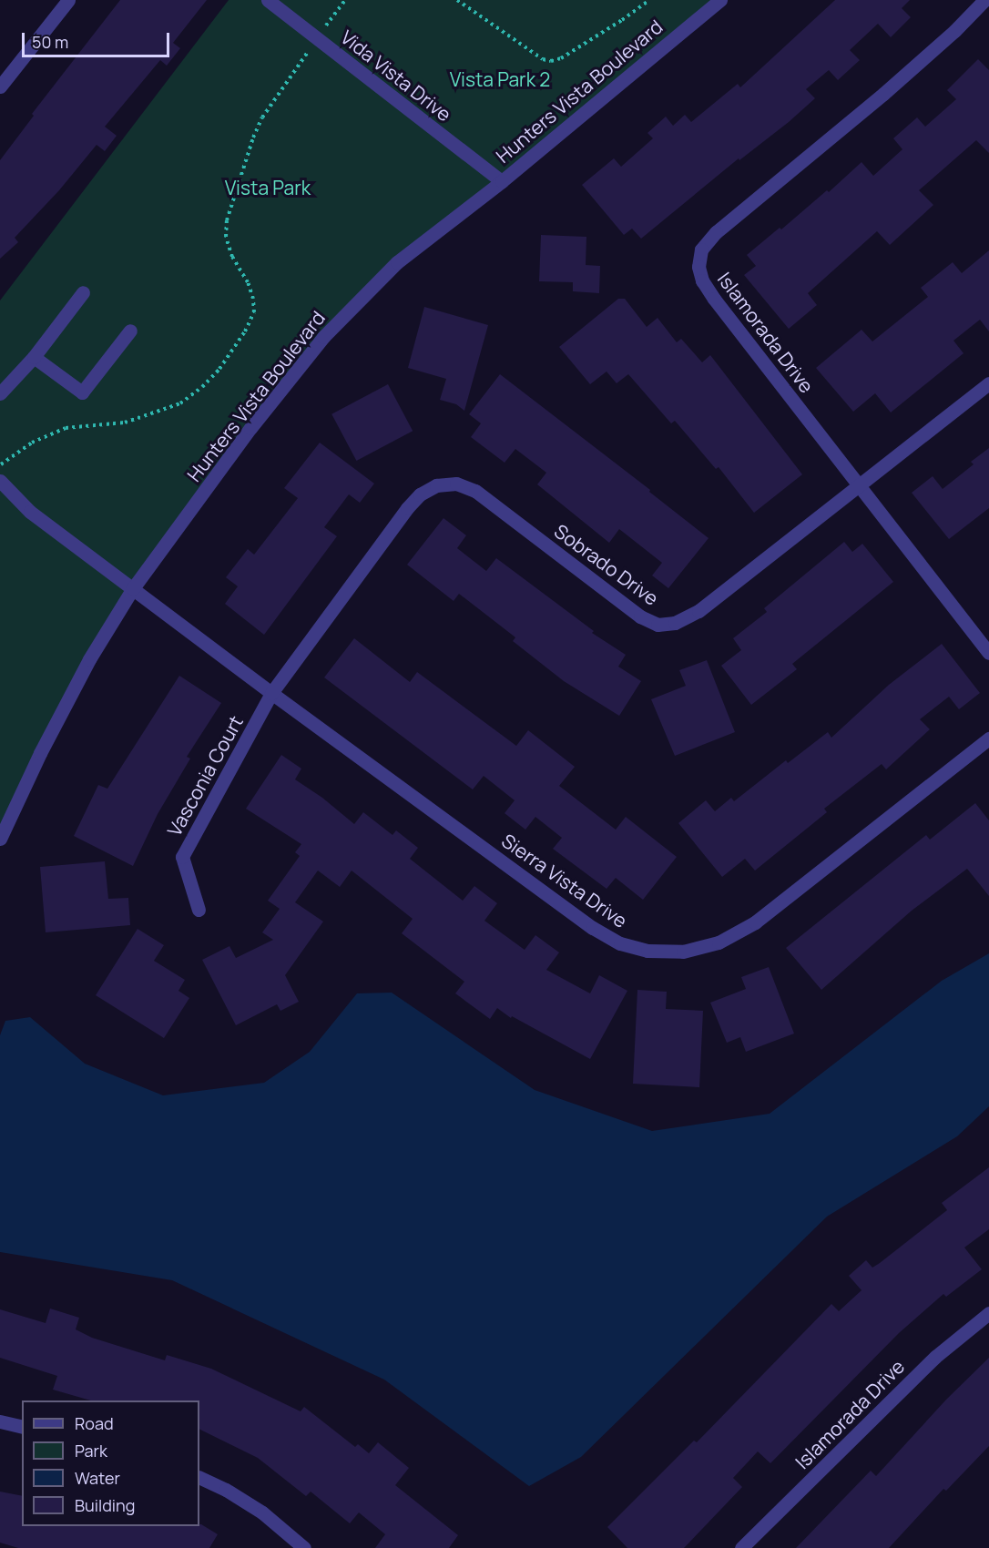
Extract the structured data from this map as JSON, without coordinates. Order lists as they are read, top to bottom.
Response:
{
  "streets": {
    "street": [
      "Vida Vista Drive",
      "Hunters Vista Boulevard",
      "Islamorada Drive",
      "Sobrado Drive",
      "Vasconia Court",
      "Sierra Vista Drive"
    ]
  },
  "crossings": [
    ["Vida Vista Drive", "Hunters Vista Boulevard"],
    ["Hunters Vista Boulevard", "Sierra Vista Drive"],
    ["Islamorada Drive", "Sobrado Drive"],
    ["Sobrado Drive", "Vasconia Court"],
    ["Sobrado Drive", "Sierra Vista Drive"],
    ["Vasconia Court", "Sierra Vista Drive"]
  ],
  "parks": ["Vista Park 2", "Vista Park"],
  "legend": [
    "Road",
    "Park",
    "Water",
    "Building"
  ],
  "scale_bar": "50 m"
}
